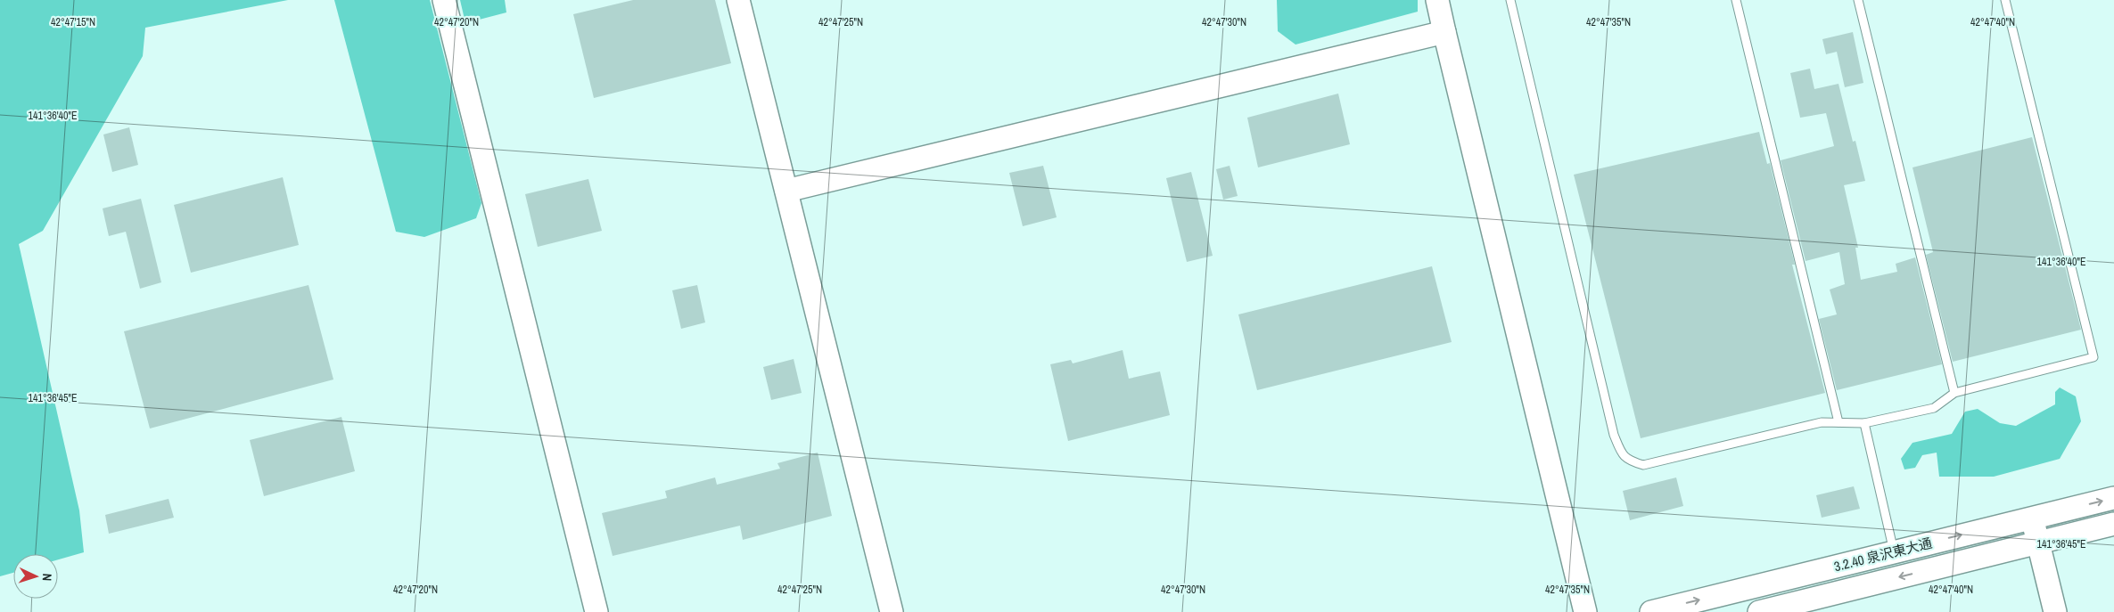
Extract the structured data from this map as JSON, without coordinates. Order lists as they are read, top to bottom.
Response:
{
  "streets": {
    "street": ["3.2.40 泉沢東大通"]
  },
  "north": "right",
  "coordinates": [
    "42°47'15\"N",
    "42°47'20\"N",
    "42°47'25\"N",
    "42°47'30\"N",
    "42°47'35\"N",
    "42°47'40\"N",
    "141°36'40\"E",
    "141°36'45\"E"
  ]
}
